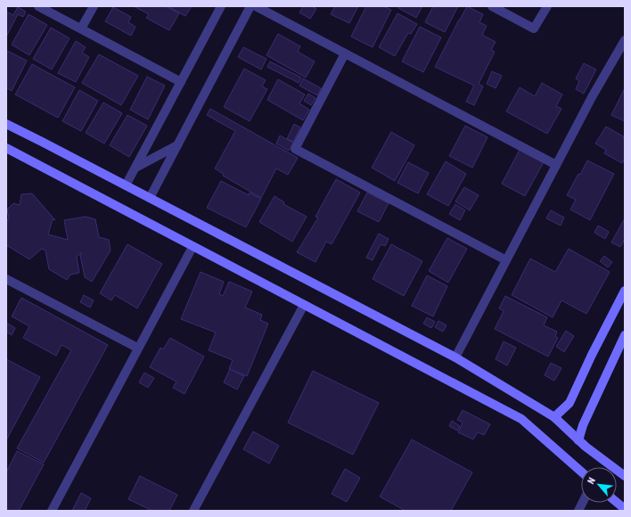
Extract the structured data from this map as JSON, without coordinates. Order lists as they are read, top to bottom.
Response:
{
  "north": "top left"
}
